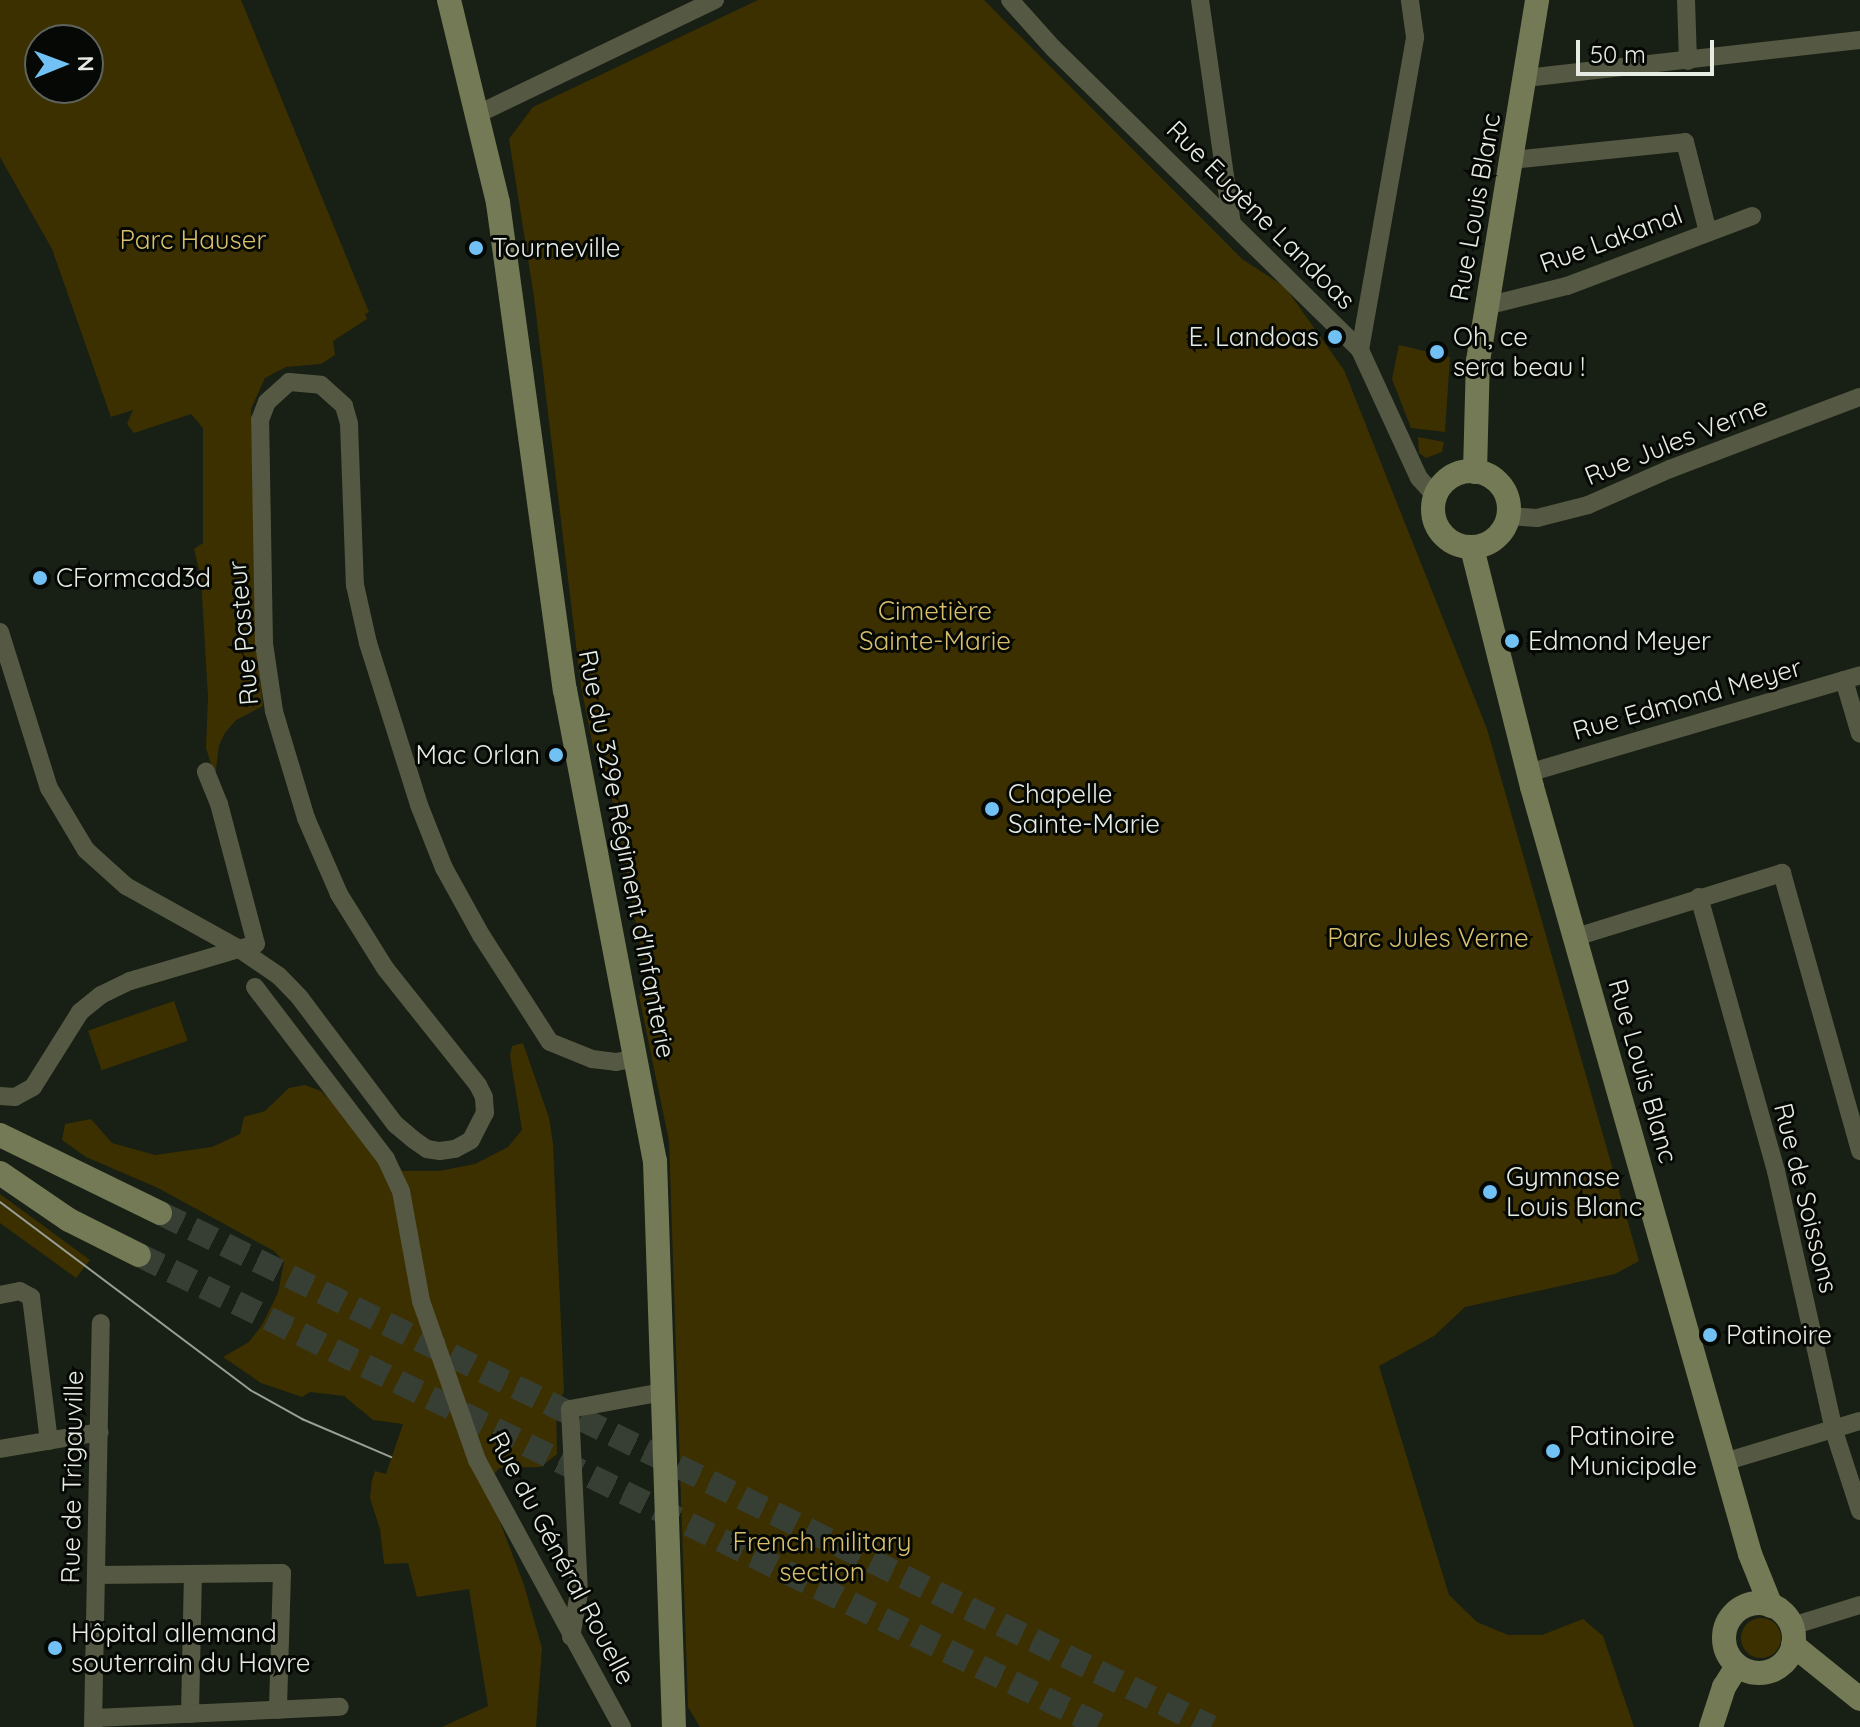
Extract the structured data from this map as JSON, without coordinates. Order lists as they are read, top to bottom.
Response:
{
  "streets": {
    "street": [
      "Rue Louis Blanc",
      "Rue Eugène Landoas",
      "Rue Lakanal",
      "Rue Jules Verne",
      "Rue Pasteur",
      "Rue Edmond Meyer",
      "Rue du 329e Régiment d'Infanterie",
      "Rue de Soissons",
      "Rue de Trigauville",
      "Rue du Général Rouelle"
    ]
  },
  "crossings": [
    ["Rue Louis Blanc", "Rue Eugène Landoas"],
    ["Rue Louis Blanc", "Rue Lakanal"],
    ["Rue Louis Blanc", "Rue Jules Verne"],
    ["Rue Louis Blanc", "Rue Edmond Meyer"],
    ["Rue Eugène Landoas", "Rue Jules Verne"],
    ["Rue Pasteur", "Rue du 329e Régiment d'Infanterie"]
  ],
  "parks": [
    "Parc Hauser",
    "Cimetière Sainte-Marie",
    "Parc Jules Verne",
    "French military section"
  ],
  "places": [
    "Tourneville",
    "E. Landoas",
    "Oh, ce sera beau !",
    "CFormcad3d",
    "Edmond Meyer",
    "Mac Orlan",
    "Chapelle Sainte-Marie",
    "Gymnase Louis Blanc",
    "Patinoire",
    "Patinoire Municipale",
    "Hôpital allemand souterrain du Havre"
  ],
  "scale_bar": "50 m",
  "north": "right"
}
